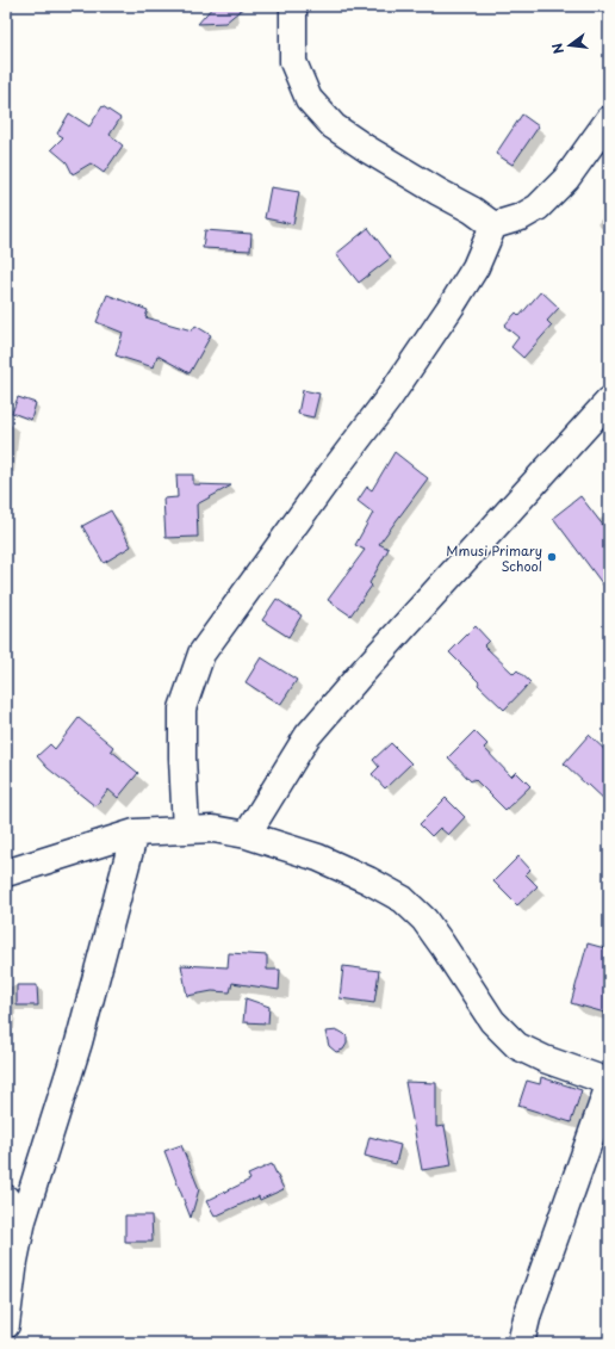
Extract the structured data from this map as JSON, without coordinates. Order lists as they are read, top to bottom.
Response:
{
  "places": ["Mmusi Primary School"],
  "north": "left"
}
